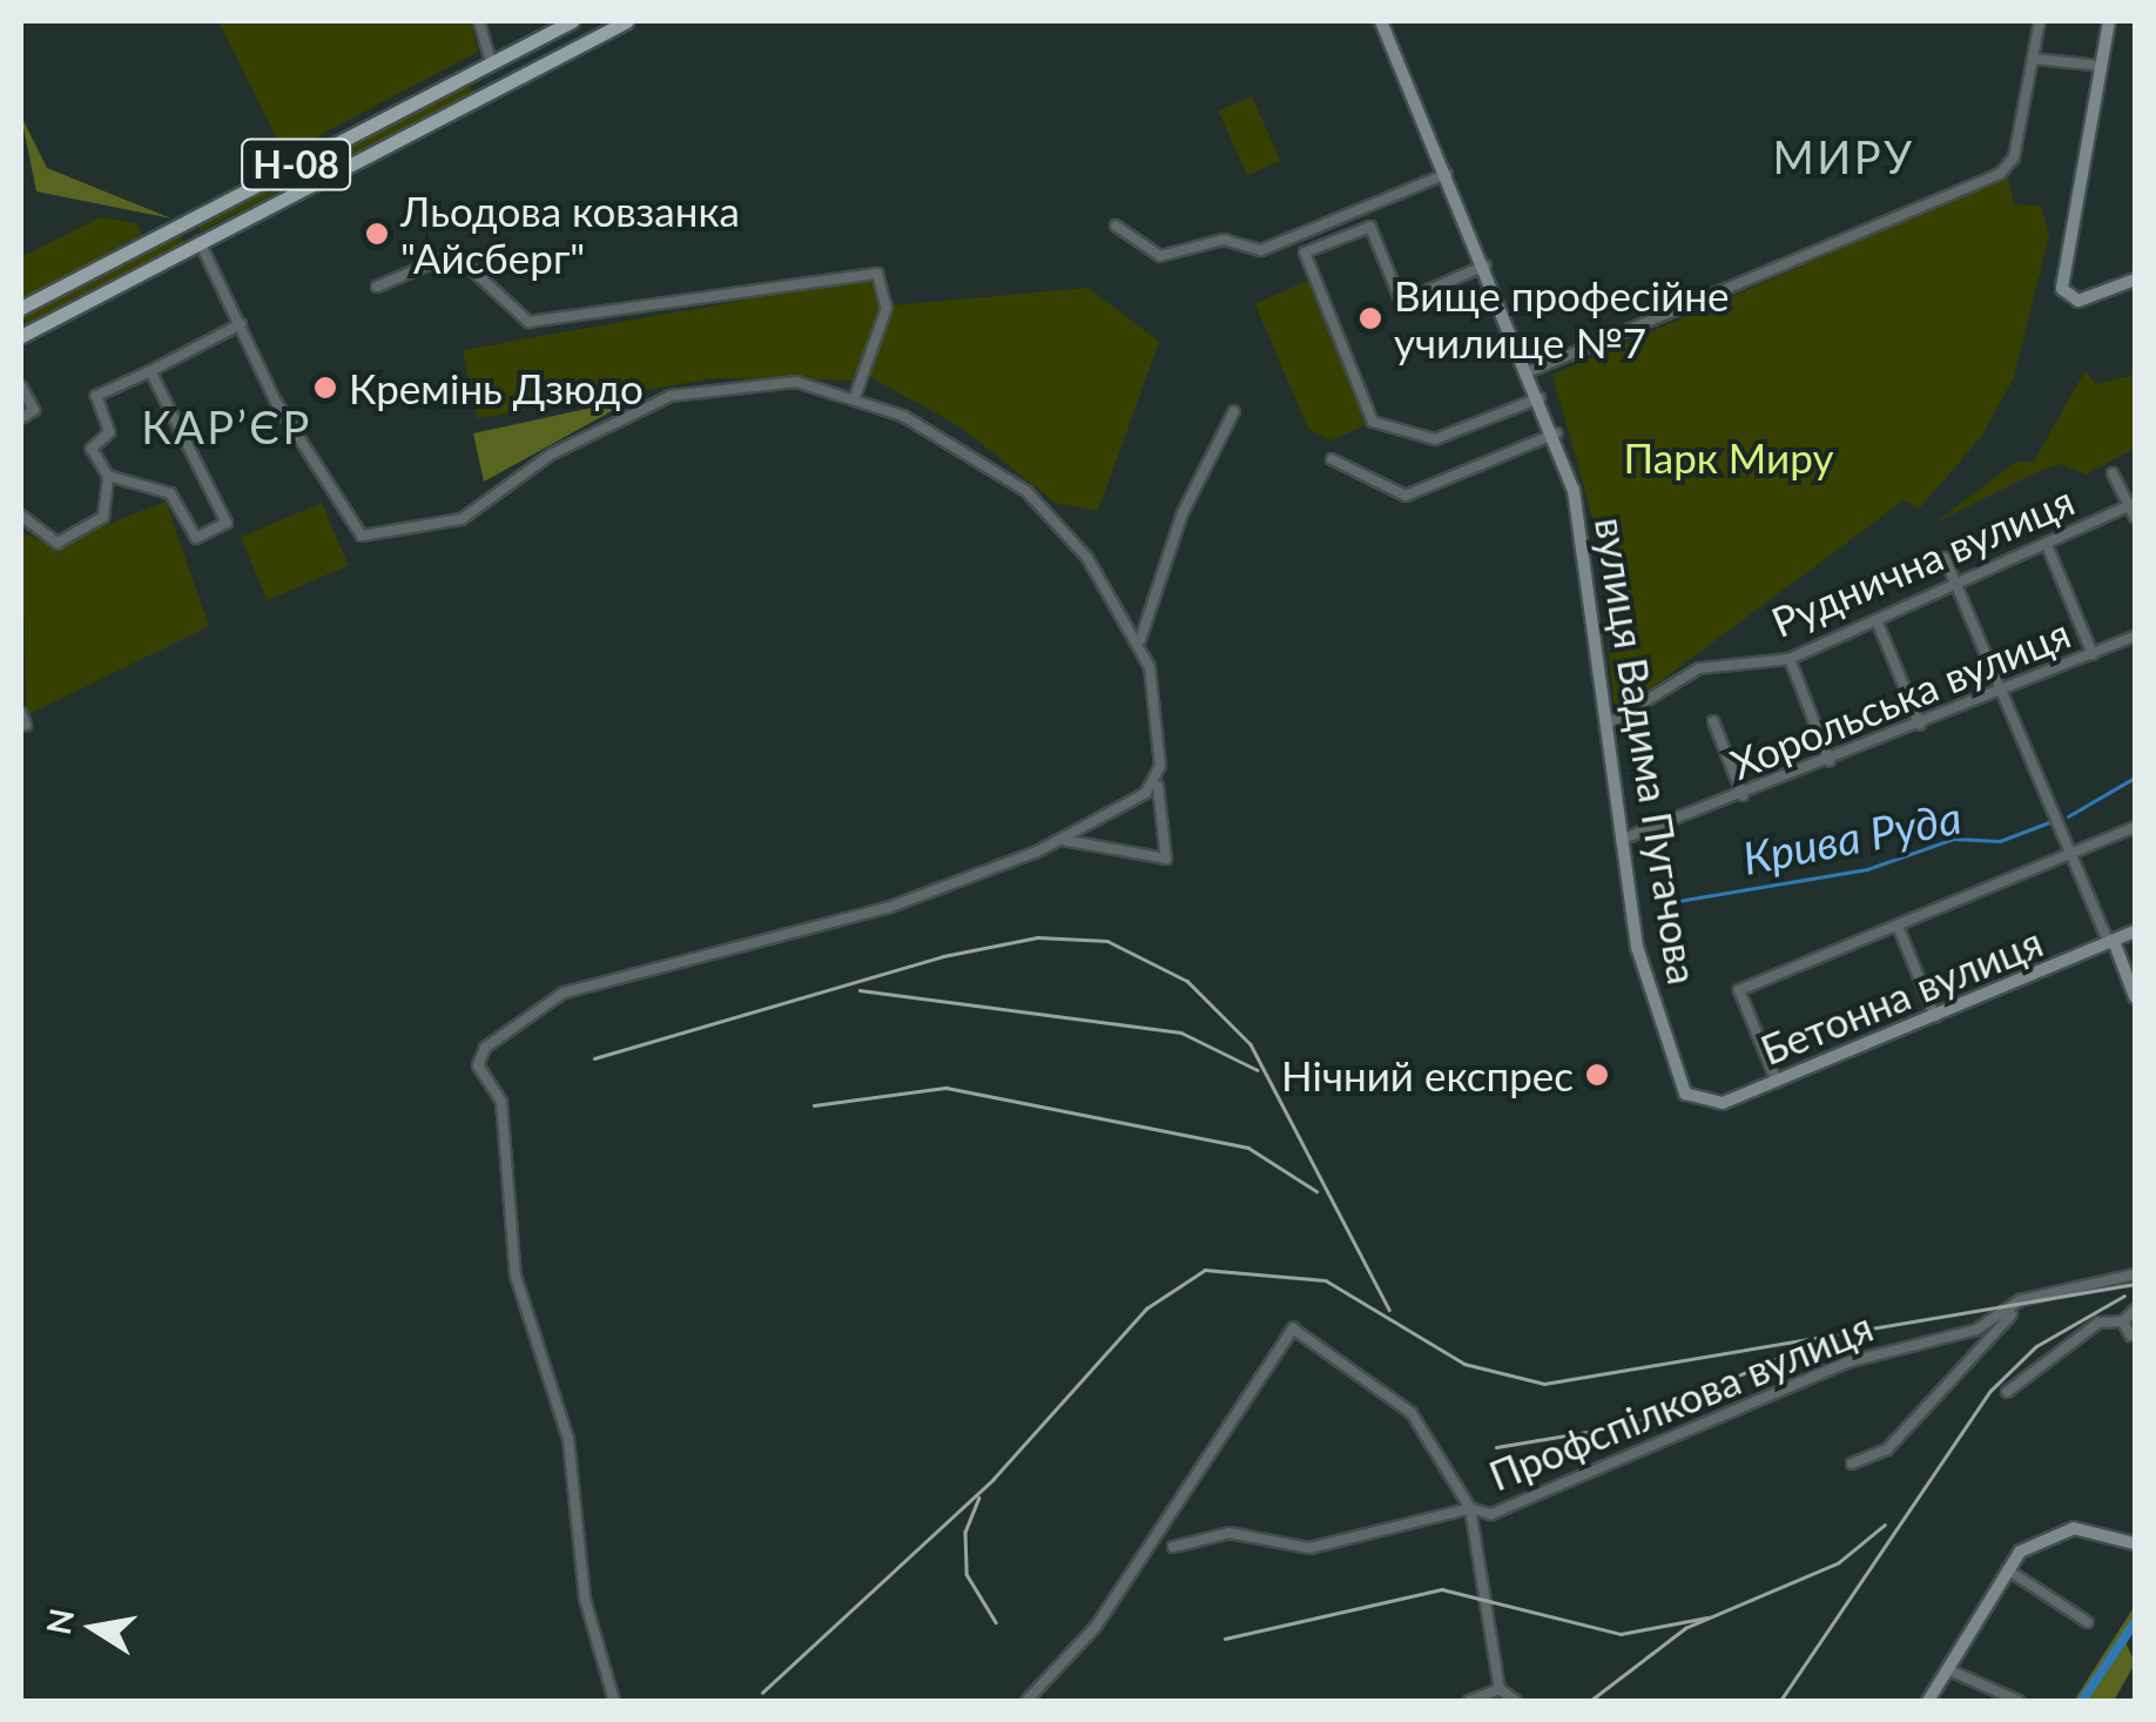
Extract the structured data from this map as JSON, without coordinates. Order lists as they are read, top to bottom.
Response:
{
  "streets": {
    "main road": ["Н-08"],
    "street": [
      "Руднична вулиця",
      "Хорольська вулиця",
      "вулиця Вадима Пугачова",
      "Бетонна вулиця",
      "Профспілкова вулиця"
    ]
  },
  "crossings": [
    ["Руднична вулиця", "вулиця Вадима Пугачова"],
    ["Хорольська вулиця", "вулиця Вадима Пугачова"],
    ["вулиця Вадима Пугачова", "Бетонна вулиця"]
  ],
  "districts": ["МИРУ", "КАР’ЄР"],
  "water": ["Крива Руда"],
  "parks": ["Парк Миру"],
  "places": [
    "Льодова ковзанка \"Айсберг\"",
    "Вище професійне училище №7",
    "Кремінь Дзюдо",
    "Нічний експрес"
  ],
  "north": "left"
}
